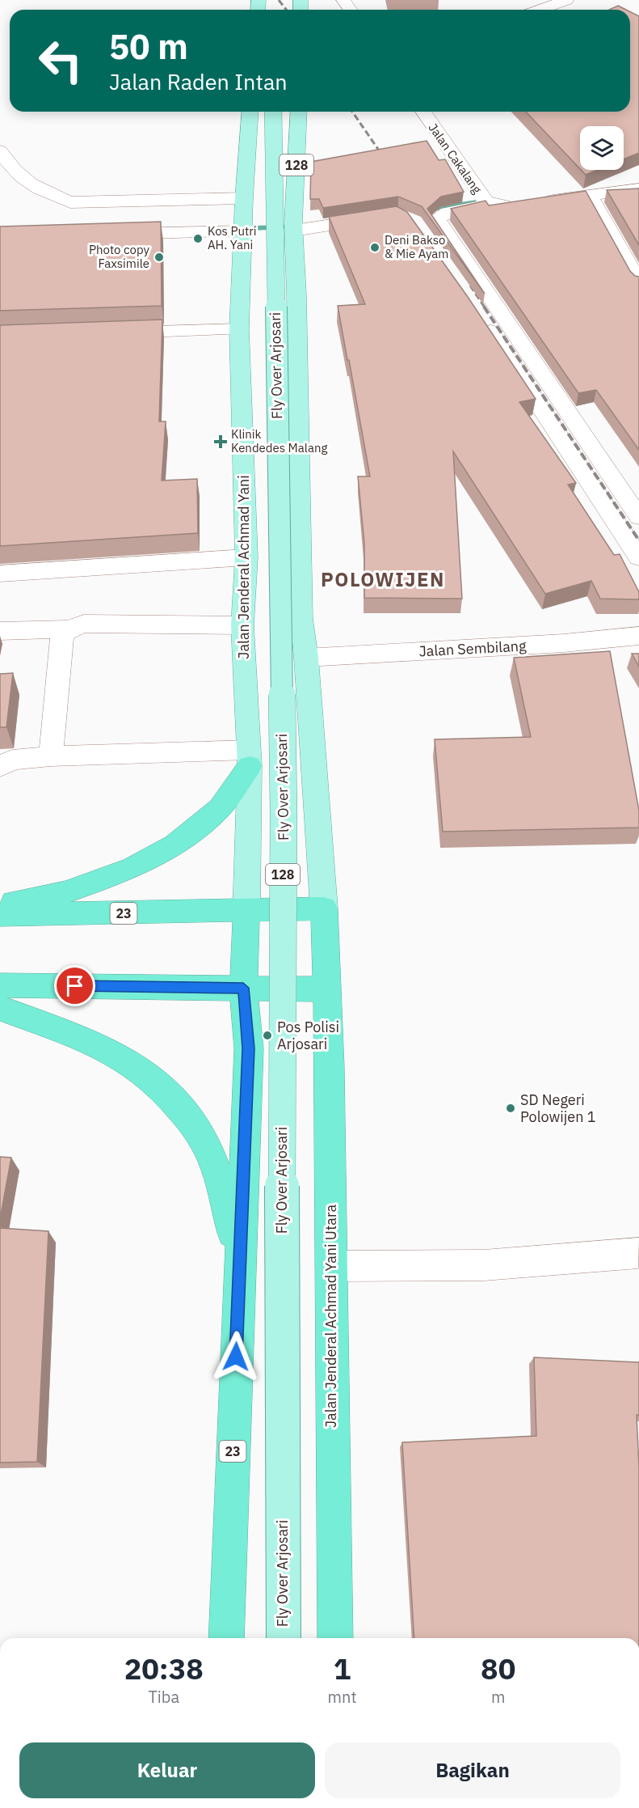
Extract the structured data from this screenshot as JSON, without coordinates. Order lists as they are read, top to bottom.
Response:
{
  "streets": {
    "highway": ["23", "Jalan Jenderal Achmad Yani Utara"],
    "main road": ["128", "Fly Over Arjosari", "Jalan Jenderal Achmad Yani"],
    "street": ["Jalan Cakalang", "Jalan Sembilang"]
  },
  "crossings": [
    ["128", "Jalan Sembilang"],
    ["128", "23"],
    ["128", "Jalan Jenderal Achmad Yani Utara"],
    ["Jalan Jenderal Achmad Yani", "23"],
    ["23", "Jalan Jenderal Achmad Yani Utara"]
  ],
  "districts": ["POLOWIJEN"],
  "places": {
    "other": [
      "Kos Putri AH. Yani",
      "Deni Bakso & Mie Ayam",
      "Photo copy Faxsimile",
      "Pos Polisi Arjosari",
      "SD Negeri Polowijen 1"
    ],
    "health": ["Klinik Kendedes Malang"]
  },
  "page": {
    "turn": ["50 m", "Jalan Raden Intan"],
    "eta": [
      "20:38",
      "Tiba",
      "1",
      "mnt",
      "80",
      "m"
    ],
    "buttons": ["Keluar", "Bagikan"]
  }
}
